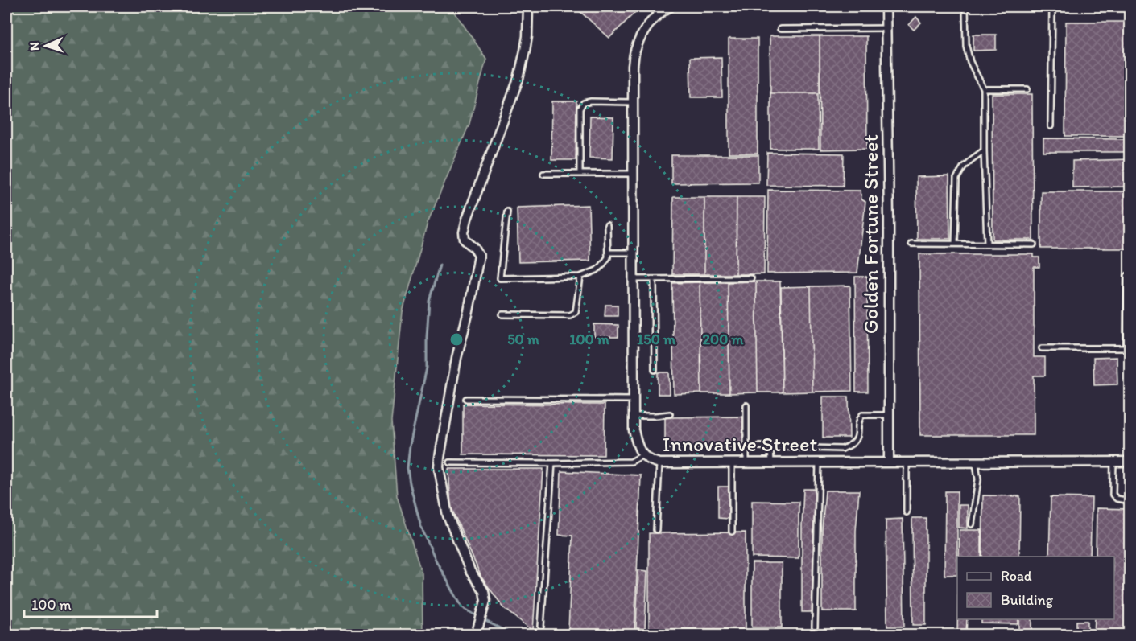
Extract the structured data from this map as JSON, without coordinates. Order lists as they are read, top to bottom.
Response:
{
  "streets": {
    "street": ["Golden Fortune Street", "Innovative Street"]
  },
  "crossings": [
    ["Golden Fortune Street", "Innovative Street"]
  ],
  "legend": ["Road", "Building"],
  "scale_bar": "100 m",
  "north": "left",
  "rings": [
    "50 m",
    "100 m",
    "150 m",
    "200 m"
  ]
}
